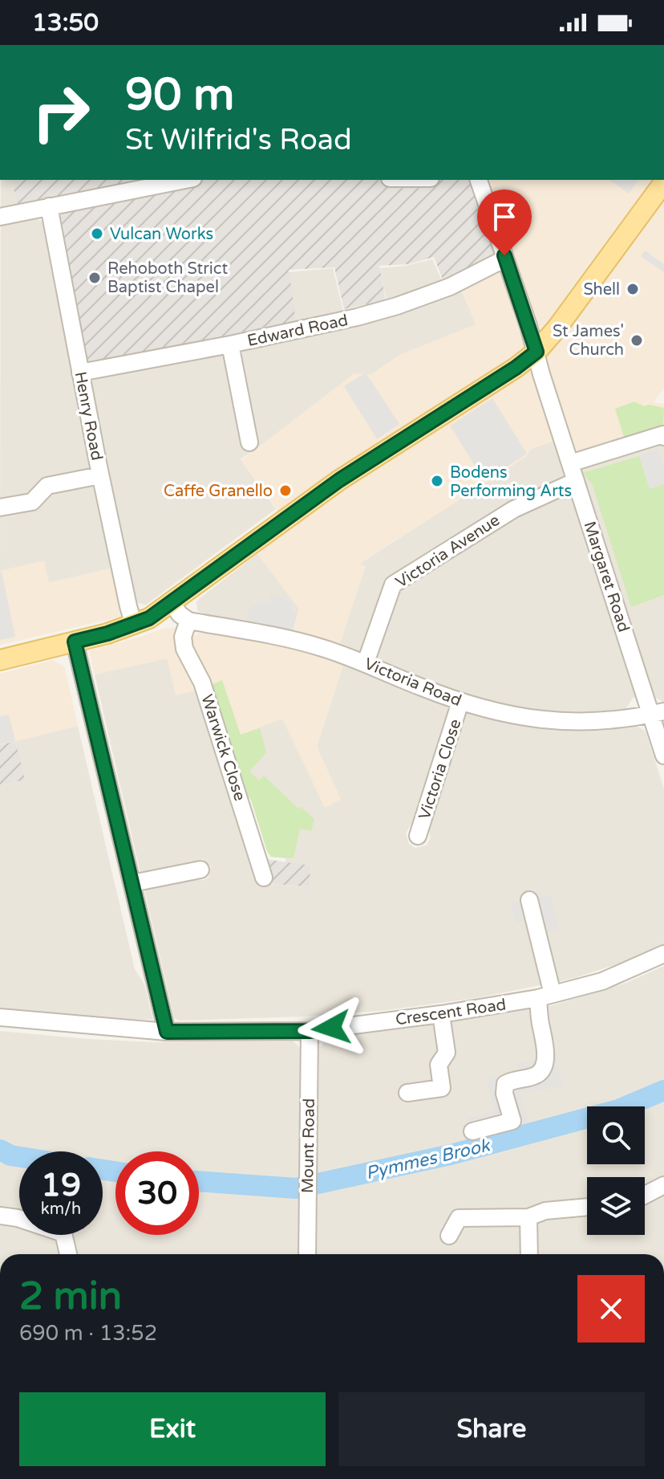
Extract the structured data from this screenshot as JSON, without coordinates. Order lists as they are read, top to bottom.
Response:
{
  "streets": {
    "street": [
      "Edward Road",
      "Henry Road",
      "Victoria Avenue",
      "Margaret Road",
      "Victoria Road",
      "Warwick Close",
      "Victoria Close",
      "Crescent Road",
      "Mount Road"
    ]
  },
  "crossings": [
    ["Edward Road", "Henry Road"],
    ["Edward Road", "Margaret Road"],
    ["Victoria Avenue", "Margaret Road"],
    ["Victoria Avenue", "Victoria Road"],
    ["Margaret Road", "Victoria Road"],
    ["Victoria Road", "Warwick Close"],
    ["Victoria Road", "Victoria Close"],
    ["Crescent Road", "Mount Road"]
  ],
  "water": ["Pymmes Brook"],
  "places": [
    "Vulcan Works",
    "Rehoboth Strict Baptist Chapel",
    "Shell",
    "St James' Church",
    "Bodens Performing Arts",
    "Caffe Granello"
  ],
  "page": {
    "status": "13:50",
    "turn": ["90 m", "St Wilfrid's Road"],
    "speed": "19 km/h",
    "limit": "30",
    "heading": ["2 min", "690 m · 13:52"],
    "buttons": ["Exit", "Share"]
  }
}
